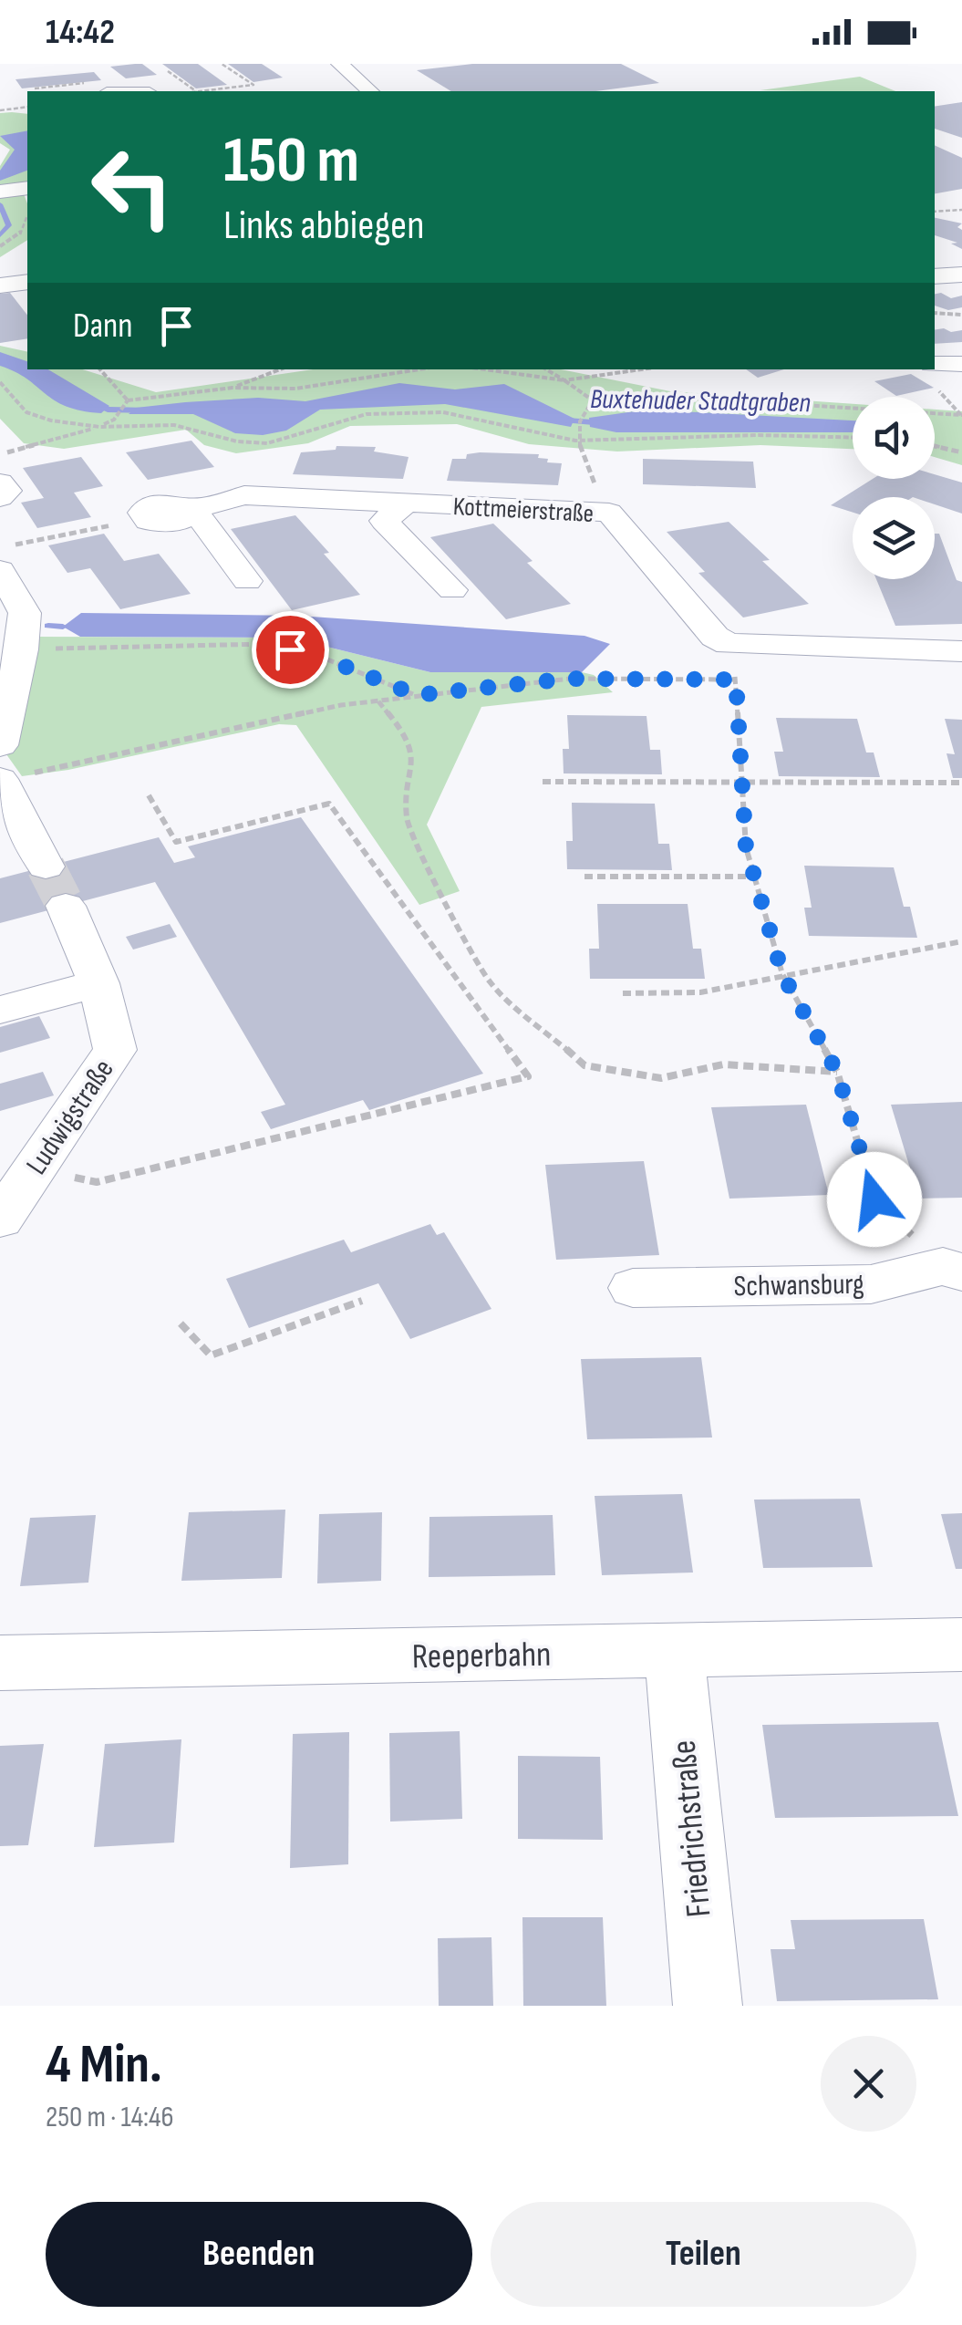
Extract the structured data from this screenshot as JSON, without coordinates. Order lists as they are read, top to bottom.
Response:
{
  "streets": {
    "street": [
      "Kottmeierstraße",
      "Ludwigstraße",
      "Schwansburg",
      "Reeperbahn",
      "Friedrichstraße"
    ]
  },
  "crossings": [
    ["Reeperbahn", "Friedrichstraße"]
  ],
  "water": ["Buxtehuder Stadtgraben"],
  "page": {
    "status": "14:42",
    "turn": ["150 m", "Links abbiegen"],
    "then": "Dann",
    "heading": ["4 Min.", "250 m · 14:46"],
    "buttons": ["Beenden", "Teilen"]
  }
}
